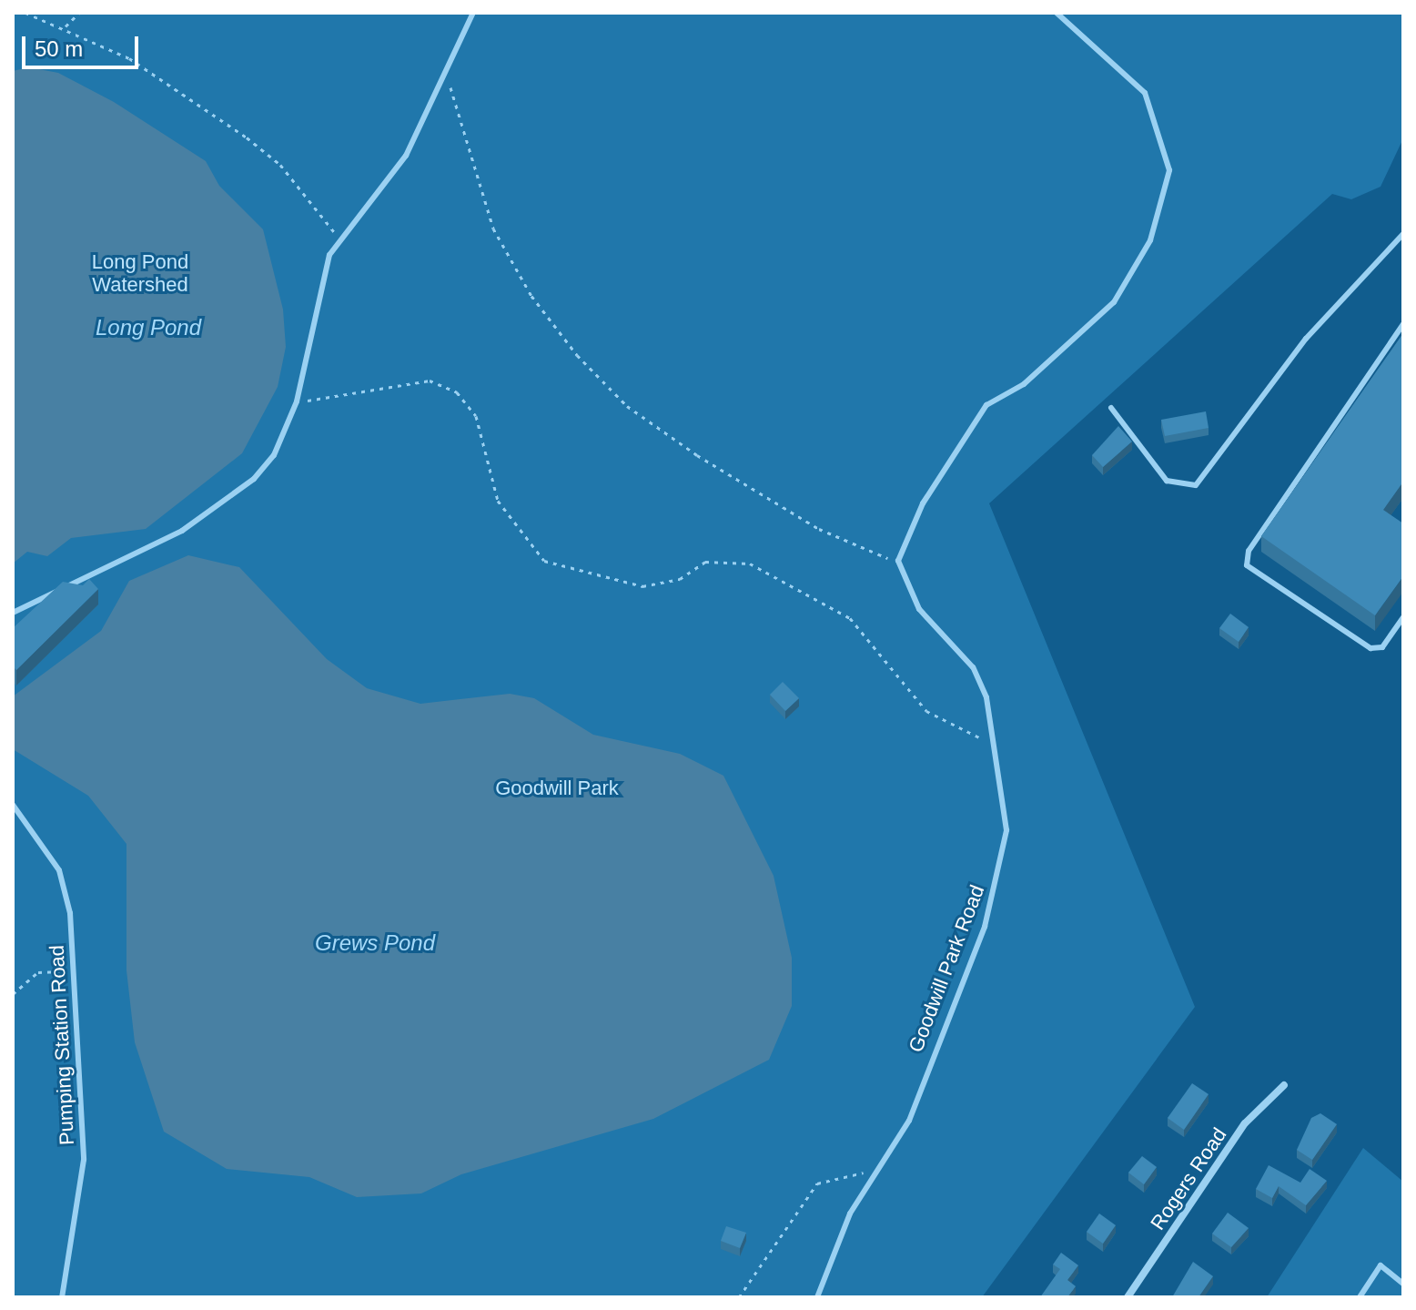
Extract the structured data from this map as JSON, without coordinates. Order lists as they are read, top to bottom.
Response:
{
  "streets": {
    "street": ["Rogers Road"],
    "lane": ["Goodwill Park Road", "Pumping Station Road"]
  },
  "water": ["Long Pond", "Grews Pond"],
  "parks": ["Long Pond Watershed", "Goodwill Park"],
  "scale_bar": "50 m"
}
